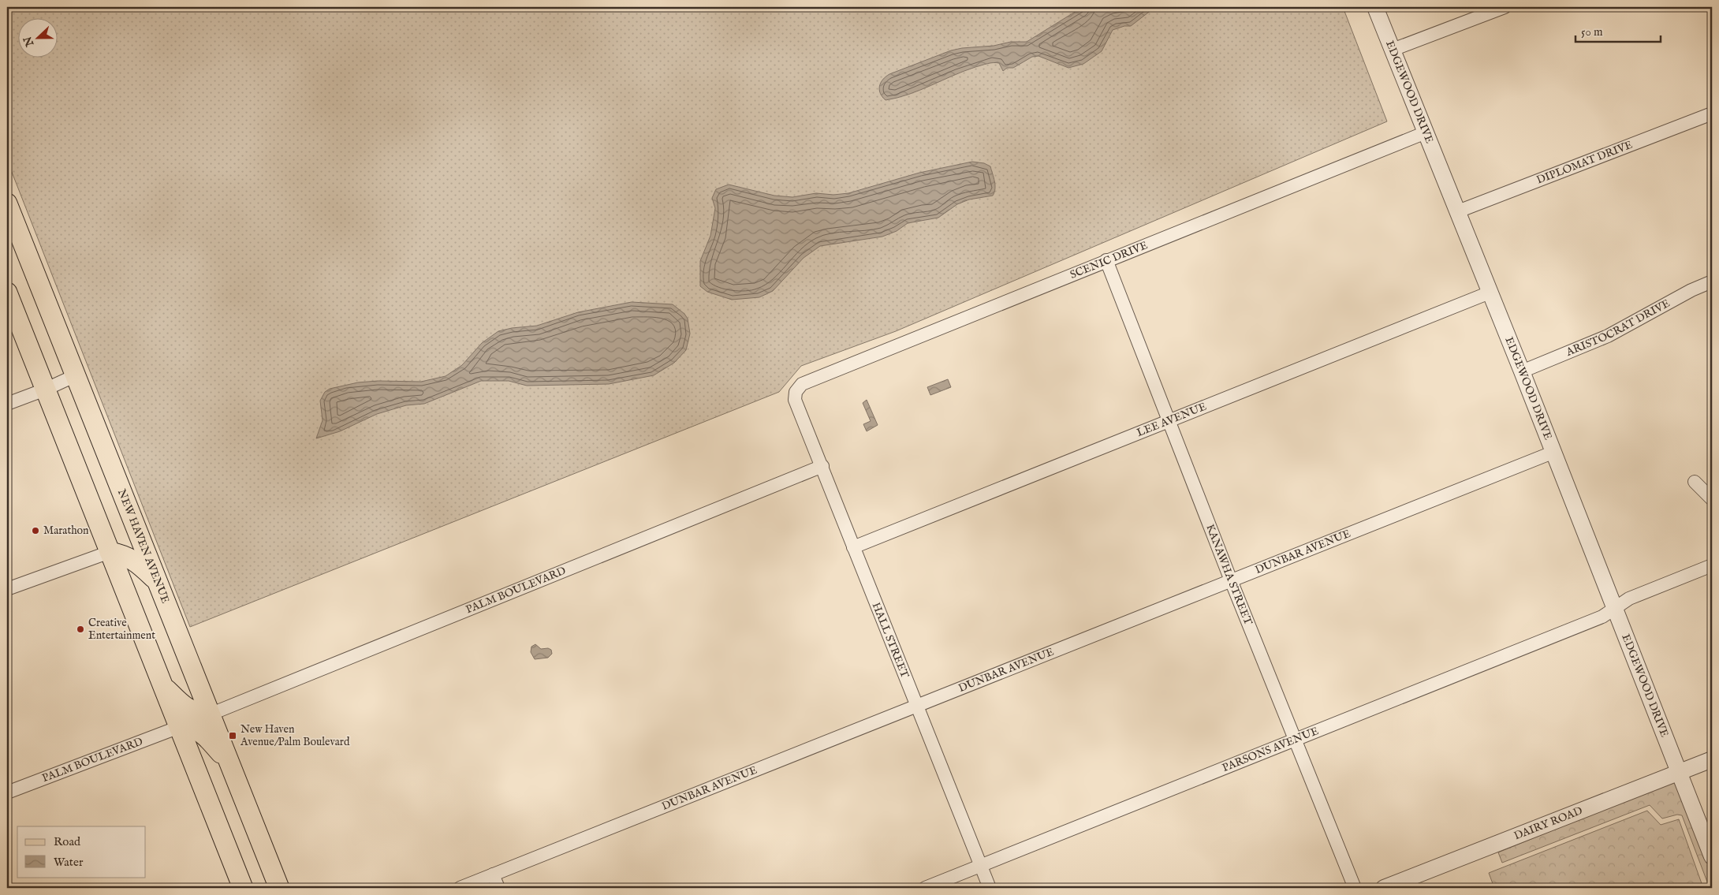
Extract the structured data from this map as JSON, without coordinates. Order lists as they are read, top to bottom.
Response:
{
  "streets": {
    "main road": ["NEW HAVEN AVENUE"],
    "street": [
      "EDGEWOOD DRIVE",
      "DIPLOMAT DRIVE",
      "SCENIC DRIVE",
      "ARISTOCRAT DRIVE",
      "LEE AVENUE",
      "DUNBAR AVENUE",
      "KANAWHA STREET",
      "PALM BOULEVARD",
      "HALL STREET",
      "PARSONS AVENUE",
      "DAIRY ROAD"
    ]
  },
  "crossings": [
    ["EDGEWOOD DRIVE", "DIPLOMAT DRIVE"],
    ["EDGEWOOD DRIVE", "SCENIC DRIVE"],
    ["EDGEWOOD DRIVE", "ARISTOCRAT DRIVE"],
    ["EDGEWOOD DRIVE", "LEE AVENUE"],
    ["EDGEWOOD DRIVE", "DUNBAR AVENUE"],
    ["EDGEWOOD DRIVE", "PARSONS AVENUE"],
    ["EDGEWOOD DRIVE", "DAIRY ROAD"],
    ["SCENIC DRIVE", "KANAWHA STREET"],
    ["SCENIC DRIVE", "HALL STREET"],
    ["LEE AVENUE", "KANAWHA STREET"],
    ["LEE AVENUE", "HALL STREET"],
    ["NEW HAVEN AVENUE", "PALM BOULEVARD"],
    ["DUNBAR AVENUE", "KANAWHA STREET"],
    ["DUNBAR AVENUE", "HALL STREET"],
    ["KANAWHA STREET", "PARSONS AVENUE"],
    ["PALM BOULEVARD", "HALL STREET"],
    ["HALL STREET", "PARSONS AVENUE"]
  ],
  "places": {
    "other": ["Marathon", "Creative Entertainment"],
    "transit": ["New Haven Avenue/Palm Boulevard"]
  },
  "legend": ["Road", "Water"],
  "scale_bar": "50 m",
  "north": "left"
}
